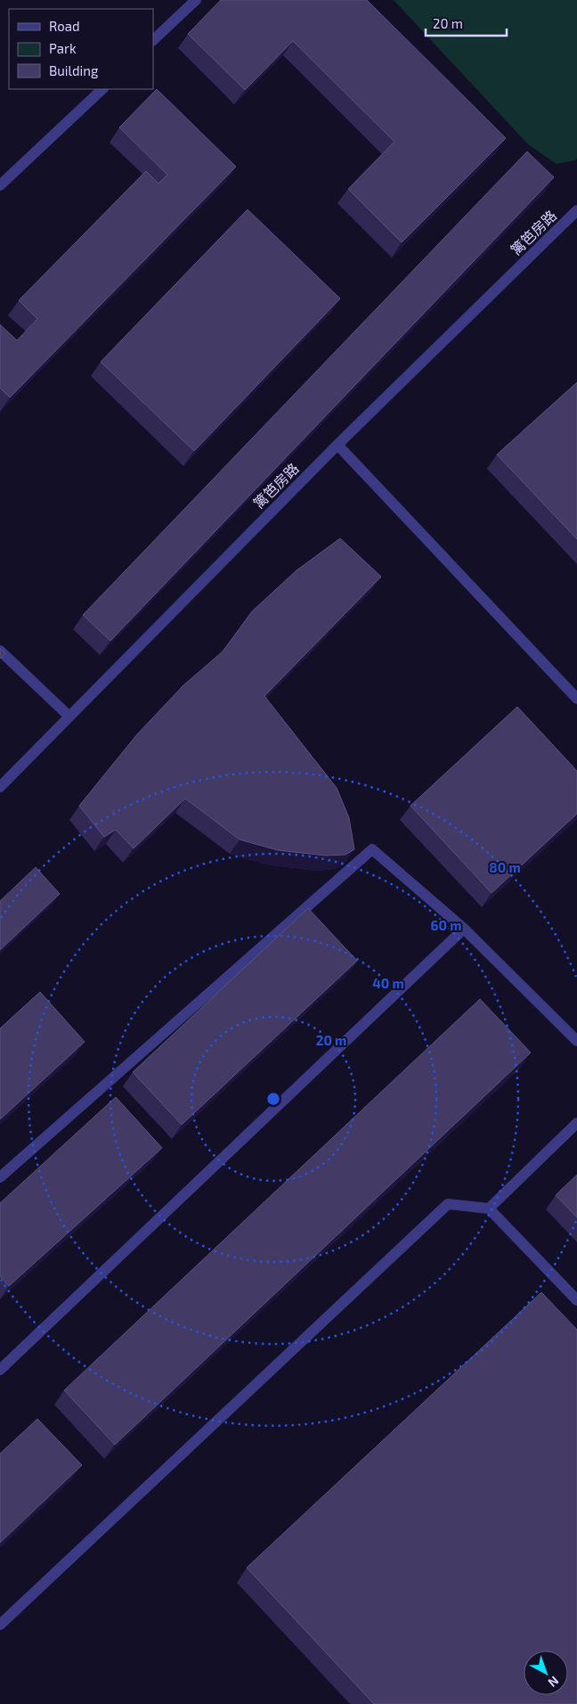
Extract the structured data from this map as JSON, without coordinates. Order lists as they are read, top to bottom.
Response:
{
  "streets": {
    "street": ["篱笆房路"]
  },
  "legend": ["Road", "Park", "Building"],
  "scale_bar": "20 m",
  "north": "bottom right",
  "rings": [
    "80 m",
    "60 m",
    "40 m",
    "20 m"
  ]
}
